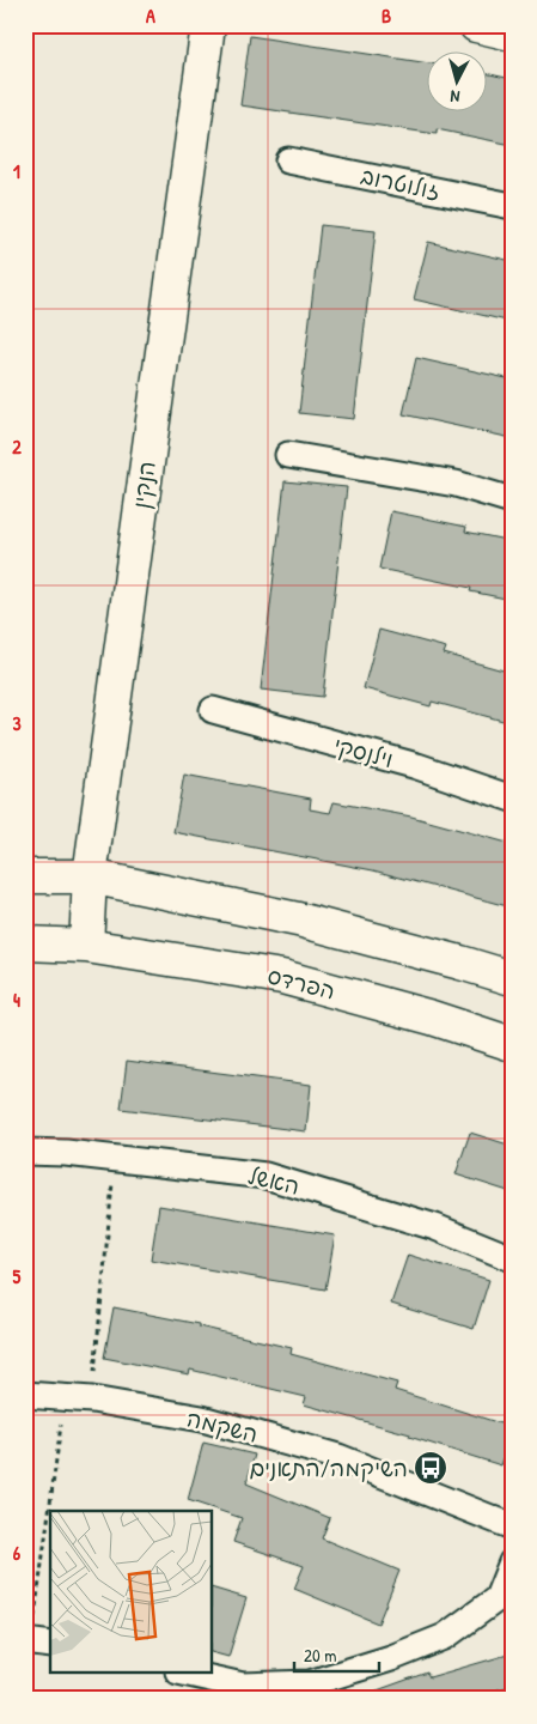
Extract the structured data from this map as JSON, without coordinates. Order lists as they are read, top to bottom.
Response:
{
  "streets": {
    "street": [
      "זולוטרוב",
      "הנקין",
      "וילנסקי",
      "הפרדס",
      "האשל",
      "השקמה"
    ]
  },
  "crossings": [
    ["הנקין", "הפרדס"]
  ],
  "places": {
    "bus stop": ["השיקמה/התאנים"]
  },
  "scale_bar": "20 m",
  "north": "bottom",
  "grid": {
    "columns": ["A", "B"],
    "rows": [
      "1",
      "2",
      "3",
      "4",
      "5",
      "6"
    ]
  }
}
